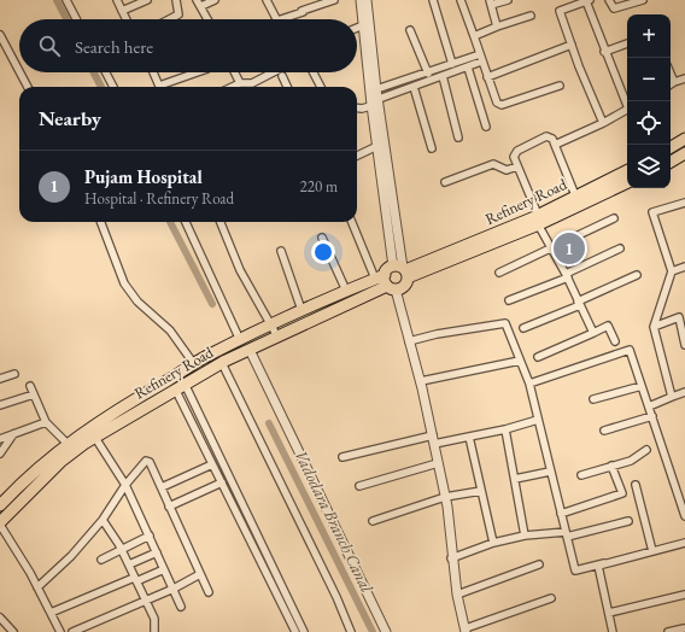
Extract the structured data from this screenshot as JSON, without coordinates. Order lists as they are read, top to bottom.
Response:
{
  "streets": {
    "main road": ["Refinery Road"]
  },
  "water": ["Vadodara Branch Canal"],
  "page": {
    "map_buttons": ["+", "−"],
    "search": "Search here",
    "heading": "Nearby",
    "list": [
      {
        "mark": "1",
        "name": "Pujam Hospital",
        "note": "Hospital · Refinery Road",
        "value": "220 m"
      }
    ],
    "pins": "1"
  }
}
